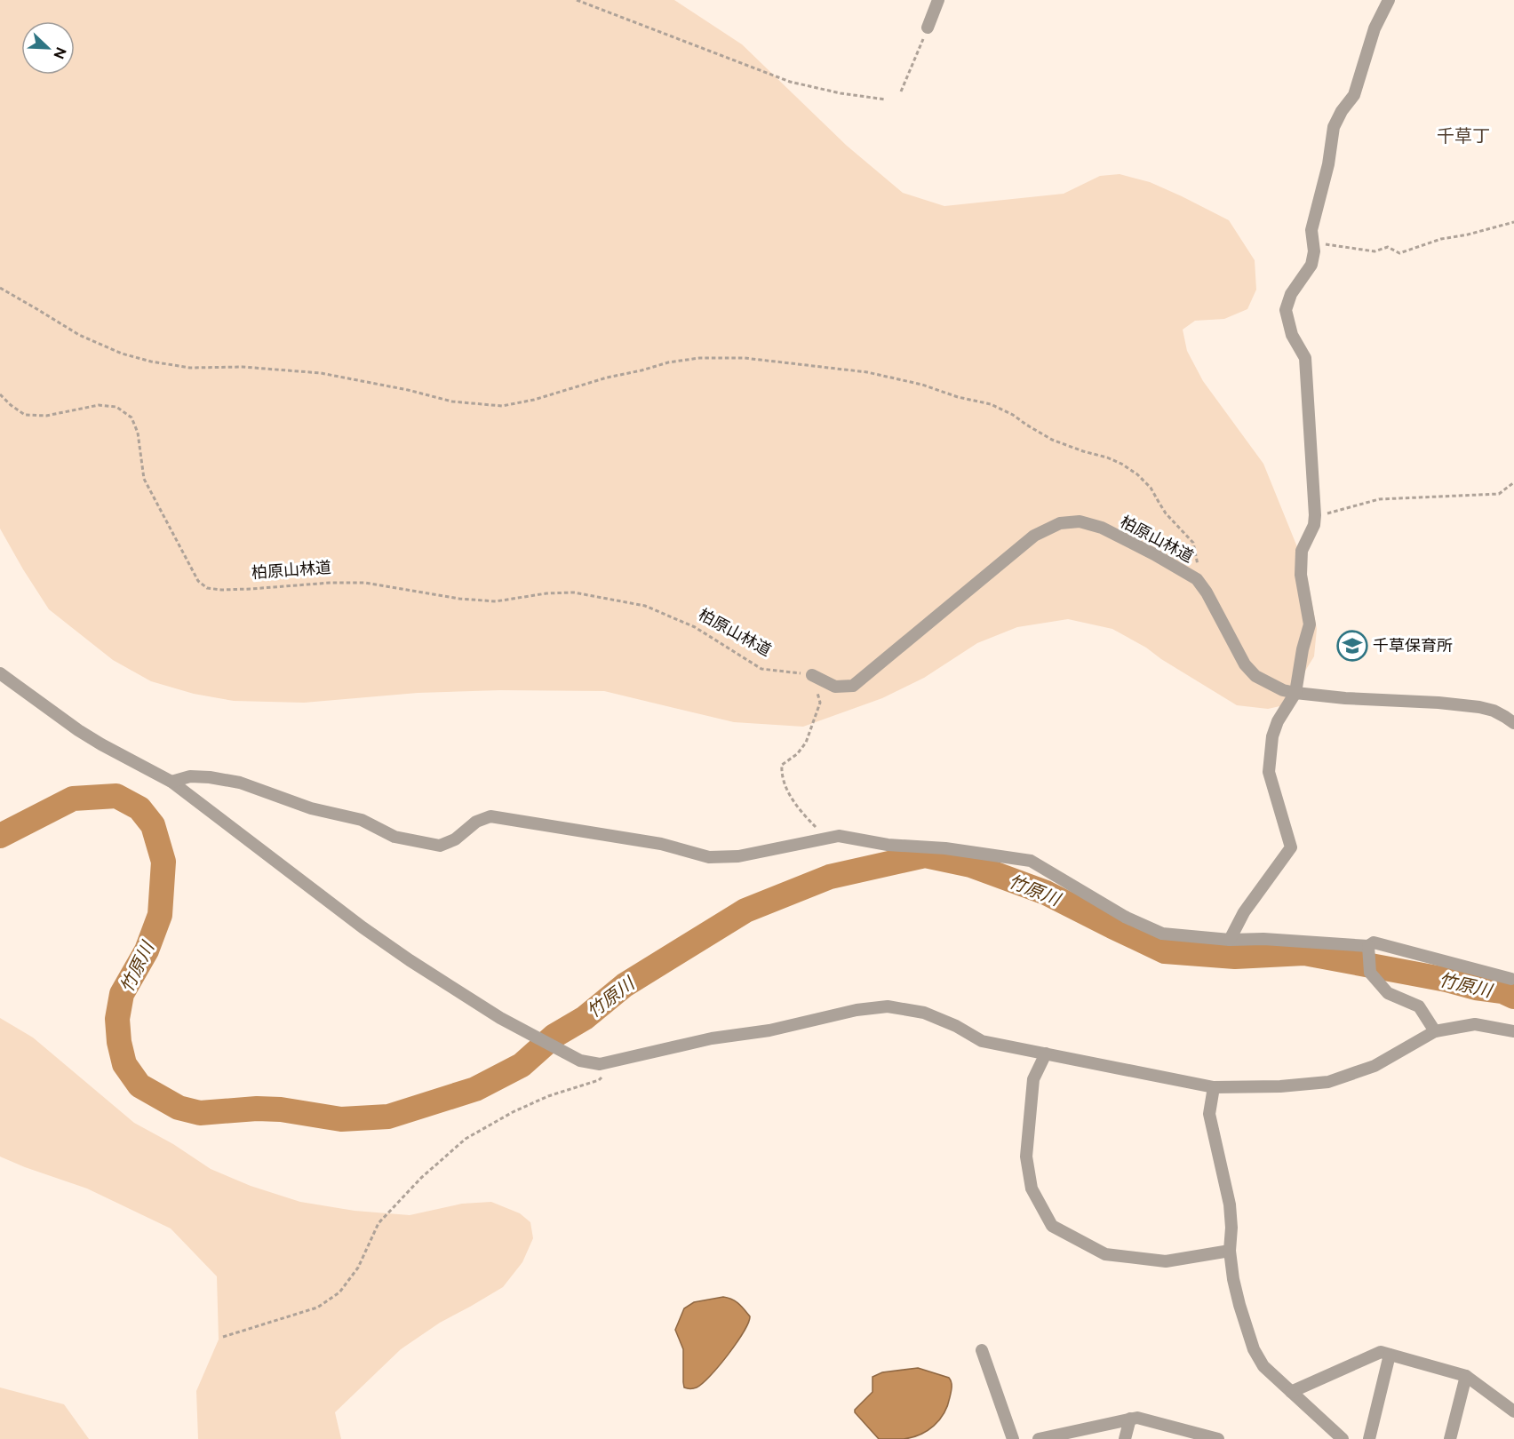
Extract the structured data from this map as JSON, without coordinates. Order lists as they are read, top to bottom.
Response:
{
  "streets": {
    "street": ["柏原山林道"]
  },
  "districts": ["千草丁"],
  "water": ["竹原川"],
  "places": {
    "school or university": ["千草保育所"]
  },
  "north": "bottom right"
}
